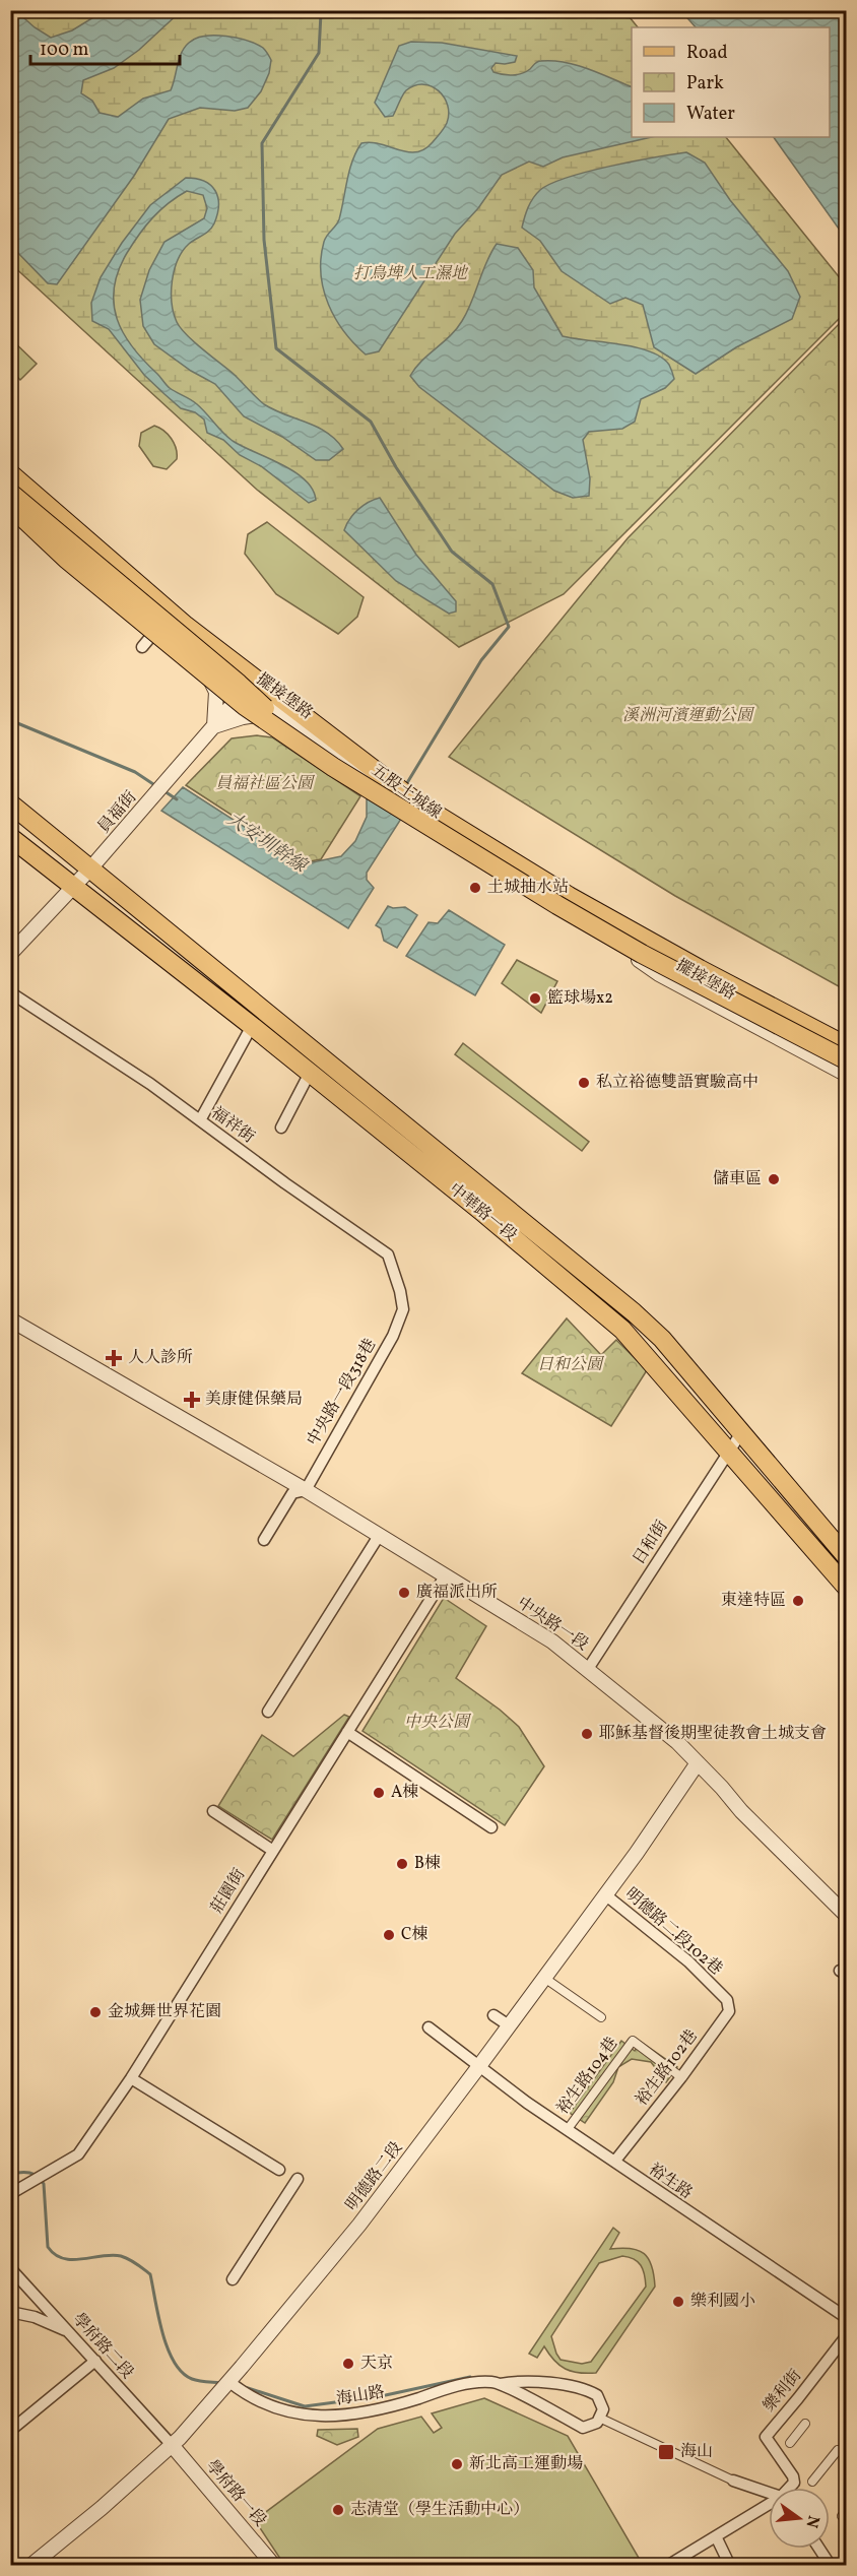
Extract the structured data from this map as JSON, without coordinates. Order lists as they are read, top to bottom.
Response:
{
  "streets": {
    "main road": ["五股土城線", "中華路一段"],
    "street": [
      "擺接堡路",
      "員福街",
      "福祥街",
      "中央路一段318巷",
      "日和街",
      "中央路一段",
      "莊園街",
      "明德路二段102巷",
      "裕生路102巷",
      "裕生路104巷",
      "明德路二段",
      "裕生路",
      "學府路二段",
      "樂利街",
      "海山路",
      "學府路一段"
    ]
  },
  "crossings": [
    ["擺接堡路", "員福街"],
    ["員福街", "中華路一段"],
    ["福祥街", "中央路一段318巷"],
    ["中華路一段", "日和街"],
    ["中央路一段318巷", "中央路一段"],
    ["日和街", "中央路一段"],
    ["中央路一段", "莊園街"],
    ["中央路一段", "明德路二段"],
    ["明德路二段102巷", "裕生路102巷"],
    ["明德路二段102巷", "明德路二段"],
    ["裕生路102巷", "裕生路104巷"],
    ["裕生路102巷", "裕生路"],
    ["裕生路104巷", "裕生路"],
    ["明德路二段", "裕生路"],
    ["明德路二段", "學府路二段"],
    ["明德路二段", "海山路"],
    ["明德路二段", "學府路一段"],
    ["學府路二段", "學府路一段"]
  ],
  "water": ["大安圳幹線"],
  "parks": [
    "打鳥埤人工濕地",
    "溪洲河濱運動公園",
    "員福社區公園",
    "日和公園",
    "中央公園"
  ],
  "places": {
    "other": [
      "土城抽水站",
      "籃球場x2",
      "私立裕德雙語實驗高中",
      "儲車區",
      "廣福派出所",
      "東達特區",
      "耶穌基督後期聖徒教會土城支會",
      "A棟",
      "B棟",
      "C棟",
      "金城舞世界花園",
      "樂利國小",
      "天京",
      "新北高工運動場",
      "志清堂（學生活動中心）"
    ],
    "health": ["人人診所", "美康健保藥局"],
    "transit": ["海山"]
  },
  "legend": ["Road", "Park", "Water"],
  "scale_bar": "100 m",
  "north": "right"
}
